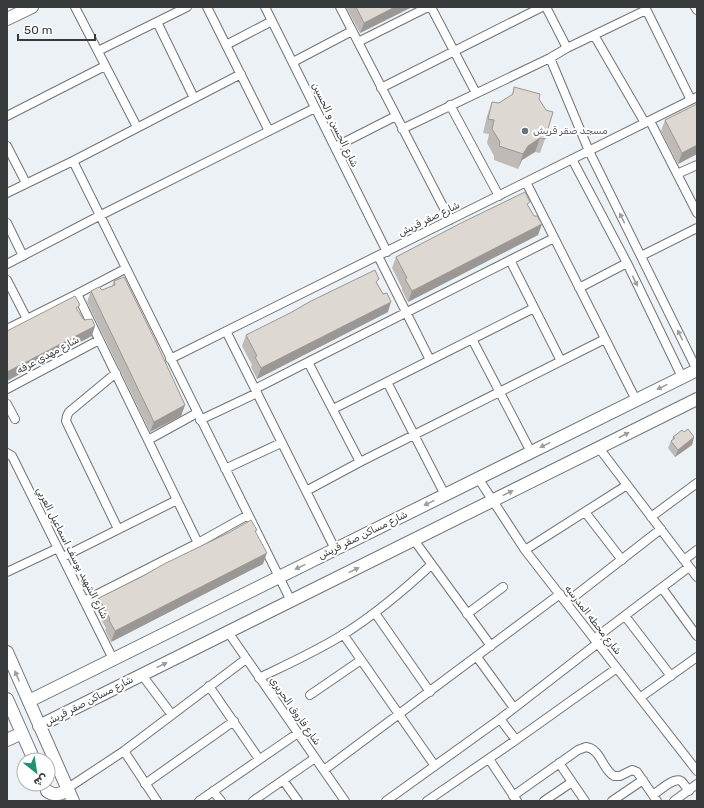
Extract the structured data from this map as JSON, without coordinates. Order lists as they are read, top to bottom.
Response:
{
  "streets": {
    "street": [
      "شارع الحسن و الحسين",
      "شارع صقر قريش",
      "شارع مهدي عرفه",
      "شارع مساكن صقر قريش",
      "شارع الشهيد يوسف اسماعيل العربي",
      "شارع محطه المدرسه",
      "شارع فاروق الحريري"
    ]
  },
  "crossings": [
    ["شارع الحسن و الحسين", "شارع صقر قريش"],
    ["شارع مساكن صقر قريش", "شارع الشهيد يوسف اسماعيل العربي"],
    ["شارع مساكن صقر قريش", "شارع محطه المدرسه"],
    ["شارع مساكن صقر قريش", "شارع فاروق الحريري"]
  ],
  "places": ["مسجد صقر قريش"],
  "scale_bar": "50 m",
  "north": "bottom right"
}
